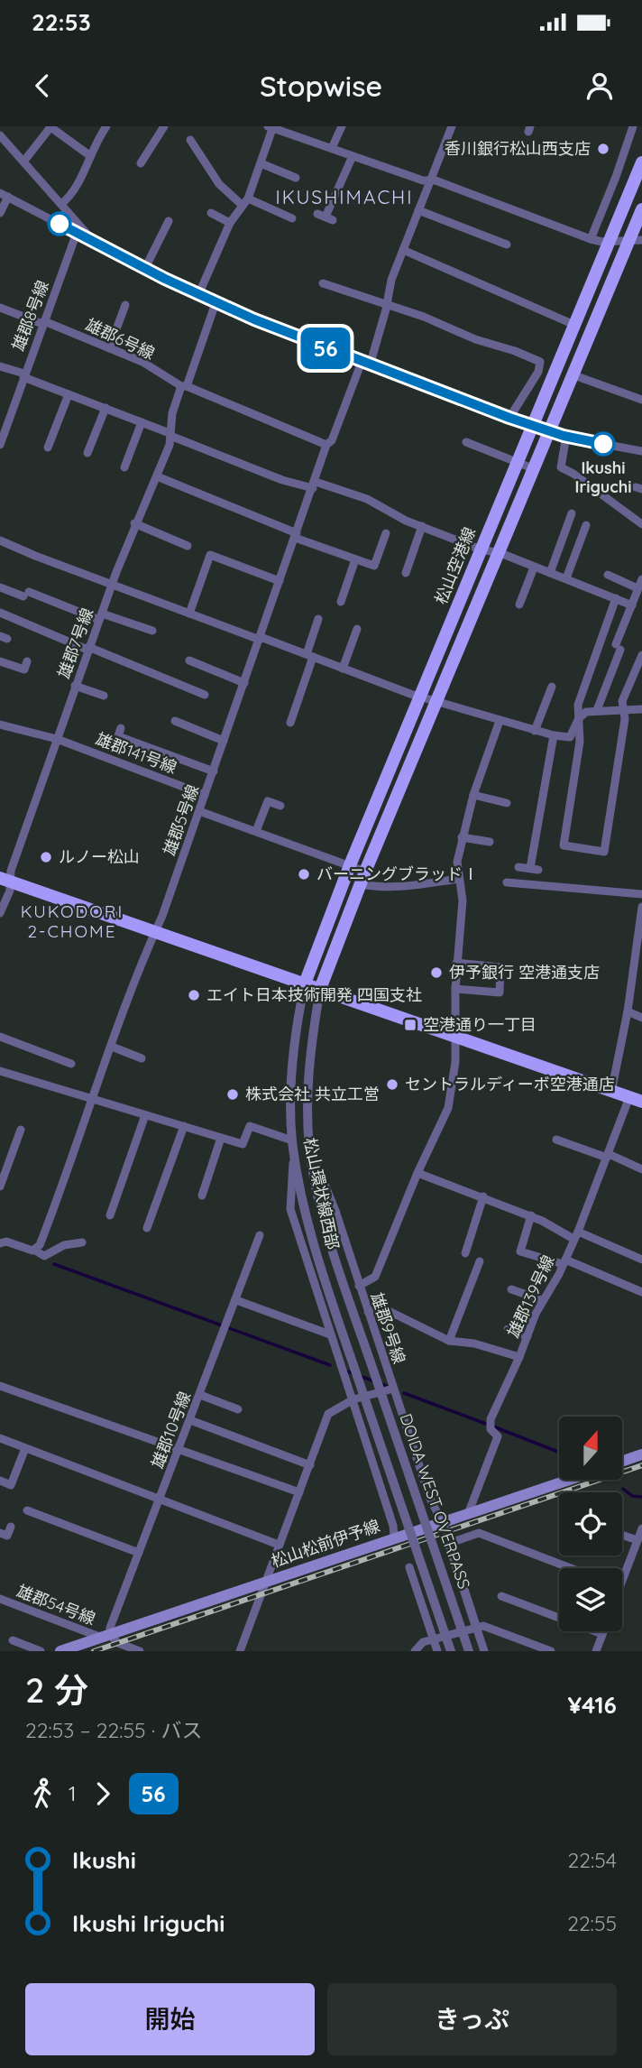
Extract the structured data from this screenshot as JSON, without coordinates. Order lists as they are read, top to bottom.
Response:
{
  "streets": {
    "main road": ["松山空港線", "松山松前伊予線"],
    "street": [
      "雄郡8号線",
      "雄郡6号線",
      "雄郡7号線",
      "雄郡141号線",
      "雄郡5号線",
      "松山環状線西部",
      "雄郡139号線",
      "雄郡9号線",
      "雄郡10号線",
      "DOIDA WEST OVERPASS",
      "雄郡54号線"
    ]
  },
  "crossings": [
    ["雄郡8号線", "雄郡6号線"],
    ["雄郡6号線", "雄郡7号線"],
    ["雄郡6号線", "雄郡5号線"],
    ["松山空港線", "松山環状線西部"],
    ["雄郡7号線", "雄郡141号線"],
    ["雄郡141号線", "雄郡5号線"],
    ["松山環状線西部", "DOIDA WEST OVERPASS"],
    ["雄郡139号線", "雄郡9号線"],
    ["雄郡9号線", "松山松前伊予線"],
    ["雄郡10号線", "松山松前伊予線"],
    ["雄郡10号線", "雄郡54号線"],
    ["松山松前伊予線", "雄郡54号線"]
  ],
  "districts": ["IKUSHIMACHI", "KUKODORI 2-CHOME"],
  "places": {
    "other": [
      "香川銀行松山西支店",
      "Ikushi Iriguchi",
      "ルノー松山",
      "バーニングブラッドⅠ",
      "伊予銀行 空港通支店",
      "エイト日本技術開発 四国支社",
      "セントラルディーボ空港通店",
      "株式会社 共立工営"
    ],
    "transit": ["空港通り一丁目"]
  },
  "lines": ["bus line 56"],
  "north": "top",
  "page": {
    "status": "22:53",
    "header": "Stopwise",
    "on_map": "56",
    "heading": ["2 分", "22:53 – 22:55 · バス", "¥416"],
    "legs": ["1", "56"],
    "list": [
      {
        "name": "Ikushi",
        "value": "22:54"
      },
      {
        "name": "Ikushi Iriguchi",
        "value": "22:55"
      }
    ],
    "buttons": ["開始", "きっぷ"]
  }
}
